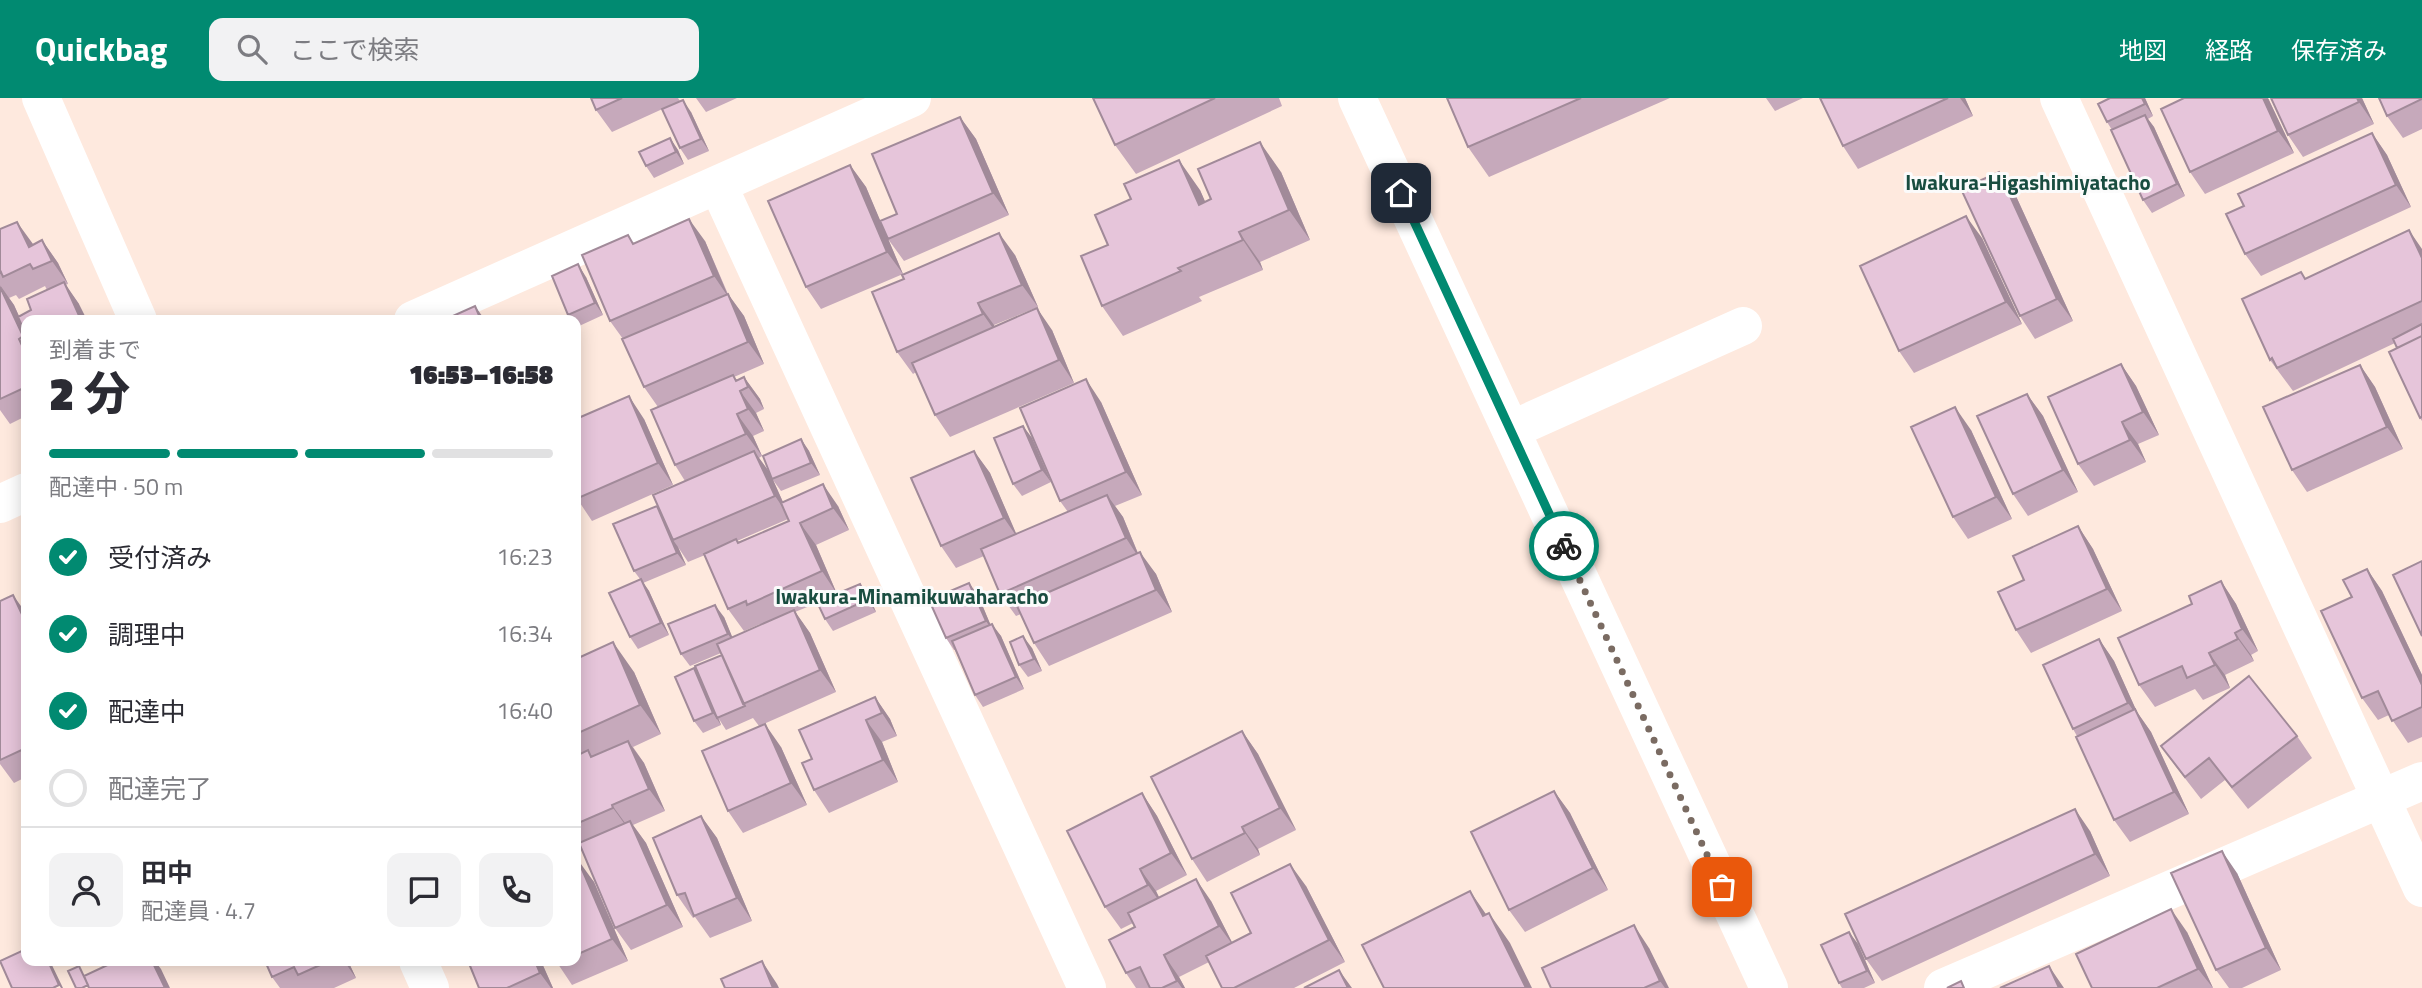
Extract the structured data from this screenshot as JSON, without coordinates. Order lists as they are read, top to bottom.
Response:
{
  "districts": ["Iwakura-Higashimiyatacho", "Iwakura-Minamikuwaharacho"],
  "page": {
    "header": "Quickbag",
    "search": "ここで検索",
    "nav": ["地図", "経路", "保存済み"],
    "heading": ["2 分", "到着まで", "16:53–16:58"],
    "panel": ["田中", "配達員 · 4.7"],
    "bar": "配達中 · 50 m",
    "list": [
      ["受付済み", "16:23"],
      ["調理中", "16:34"],
      ["配達中", "16:40"],
      "配達完了"
    ]
  }
}
